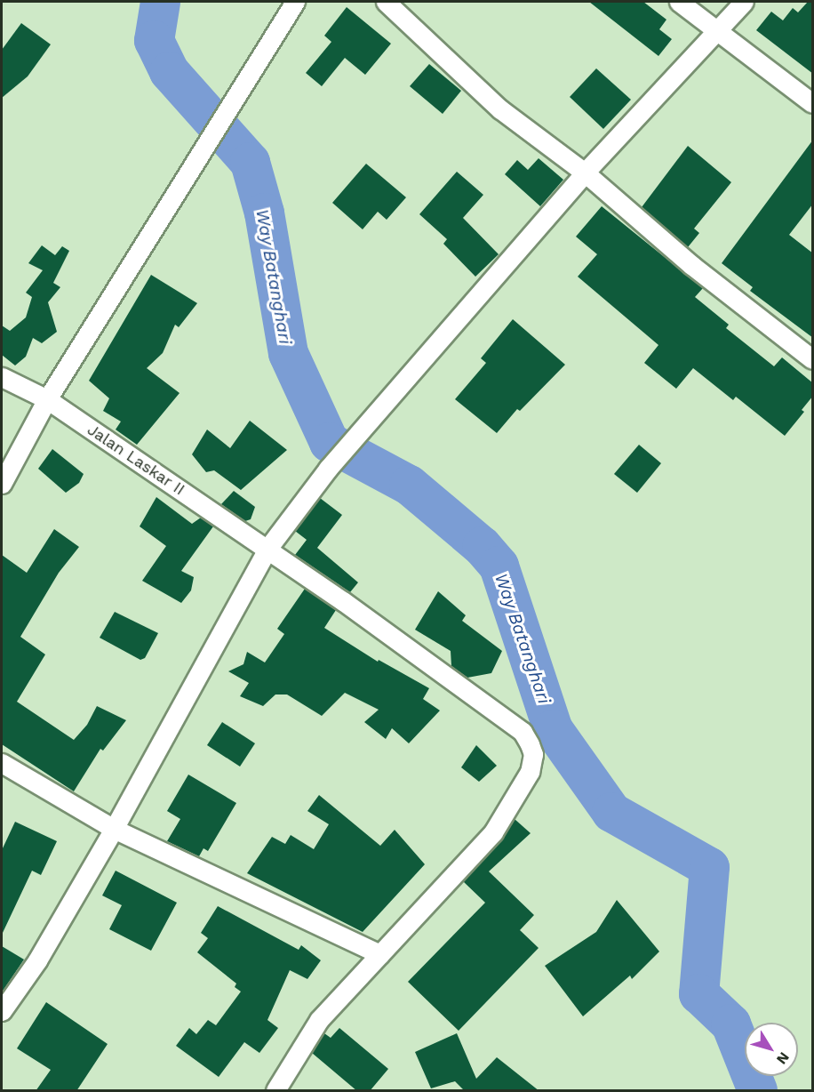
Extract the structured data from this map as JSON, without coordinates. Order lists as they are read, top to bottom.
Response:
{
  "streets": {
    "street": ["Jalan Laskar II"]
  },
  "water": ["Way Batanghari"],
  "north": "bottom right"
}
